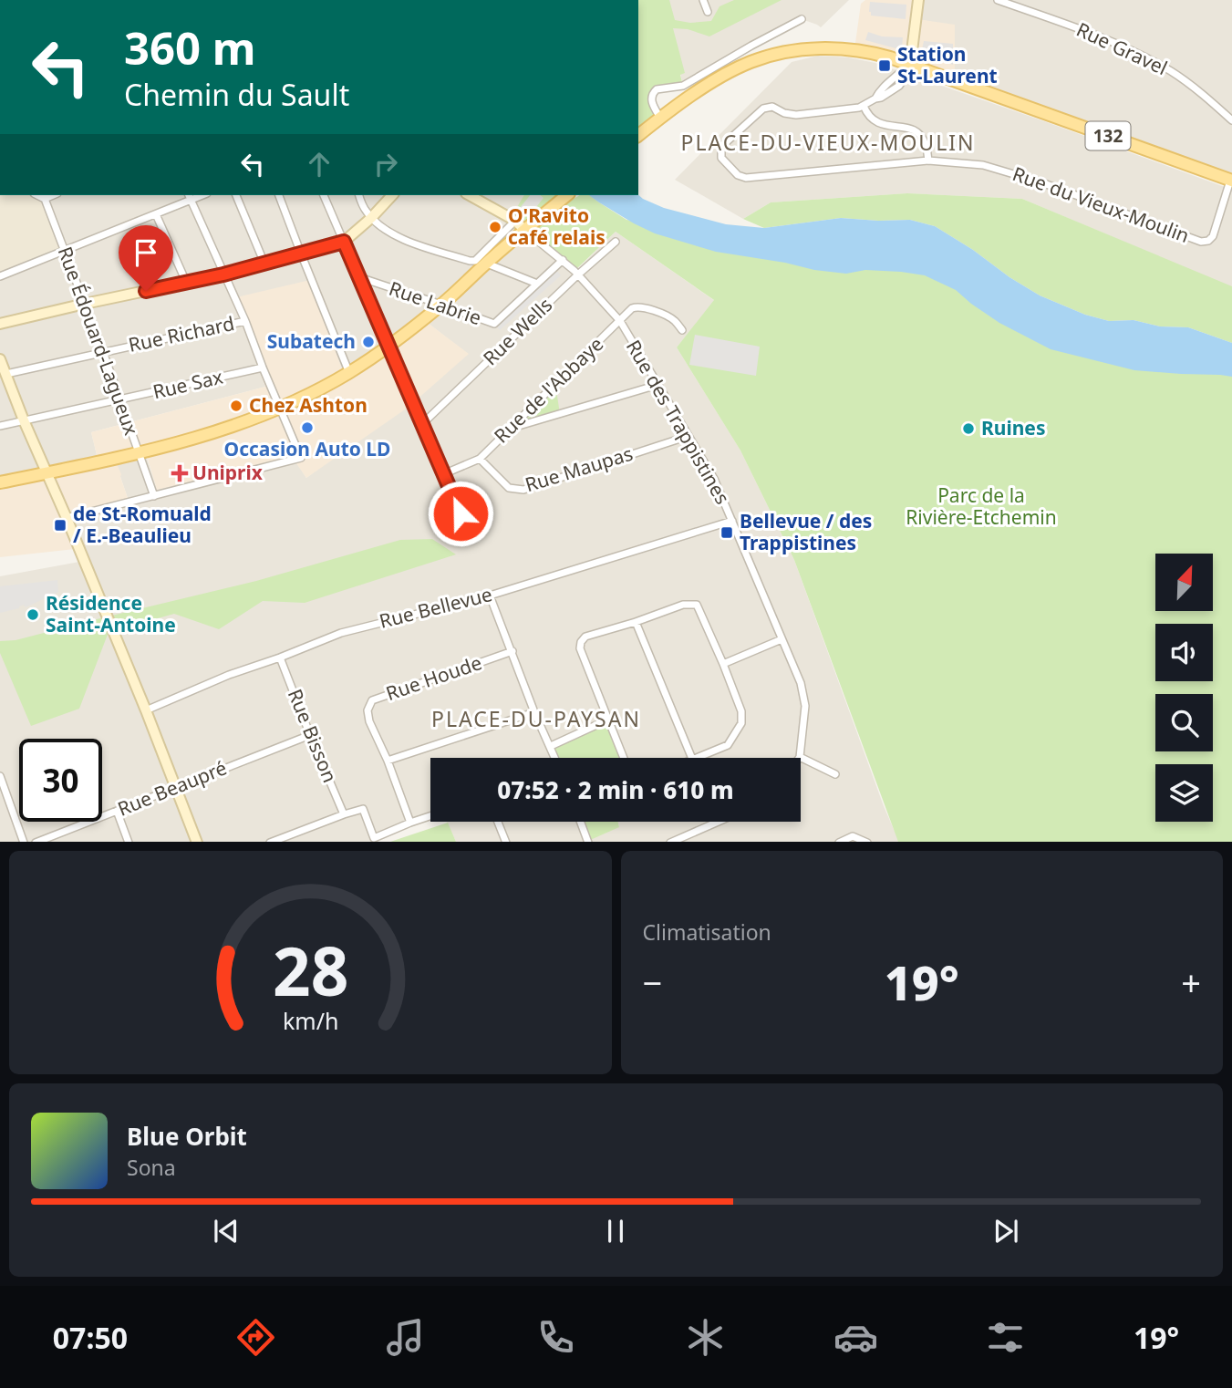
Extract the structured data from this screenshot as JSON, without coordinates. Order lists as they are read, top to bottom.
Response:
{
  "streets": {
    "main road": ["132"],
    "street": [
      "Rue Gravel",
      "Rue du Vieux-Moulin",
      "Rue Labrie",
      "Rue Wells",
      "Rue Richard",
      "Rue Édouard-Lagueux",
      "Rue Sax",
      "Rue de l'Abbaye",
      "Rue des Trappistines",
      "Rue Maupas",
      "Rue Bellevue",
      "Rue Houde",
      "Rue Bisson",
      "Rue Beaupré"
    ]
  },
  "crossings": [
    ["132", "Rue du Vieux-Moulin"],
    ["Rue Labrie", "Rue des Trappistines"],
    ["Rue Wells", "Rue des Trappistines"],
    ["Rue Richard", "Rue Édouard-Lagueux"],
    ["Rue Édouard-Lagueux", "Rue Sax"],
    ["Rue de l'Abbaye", "Rue des Trappistines"],
    ["Rue de l'Abbaye", "Rue Maupas"],
    ["Rue des Trappistines", "Rue Maupas"],
    ["Rue des Trappistines", "Rue Bellevue"],
    ["Rue Bellevue", "Rue Bisson"],
    ["Rue Bisson", "Rue Beaupré"]
  ],
  "districts": ["PLACE-DU-VIEUX-MOULIN", "PLACE-DU-PAYSAN"],
  "parks": ["Parc de la Rivière-Etchemin"],
  "places": {
    "transit": ["Station St-Laurent", "de St-Romuald / E.-Beaulieu", "Bellevue / des Trappistines"],
    "other": [
      "O'Ravito café relais",
      "Subatech",
      "Chez Ashton",
      "Occasion Auto LD",
      "Ruines",
      "Résidence Saint-Antoine"
    ],
    "health": ["Uniprix"]
  },
  "north": "top right",
  "page": {
    "turn": ["360 m", "Chemin du Sault"],
    "limit": "30",
    "trip": "07:52 · 2 min · 610 m",
    "tile": "Climatisation",
    "heat": ["−", "19°", "+"],
    "song": ["Blue Orbit", "Sona"],
    "tabs": ["07:50", "19°"],
    "gauge": ["28", "km/h"]
  }
}
